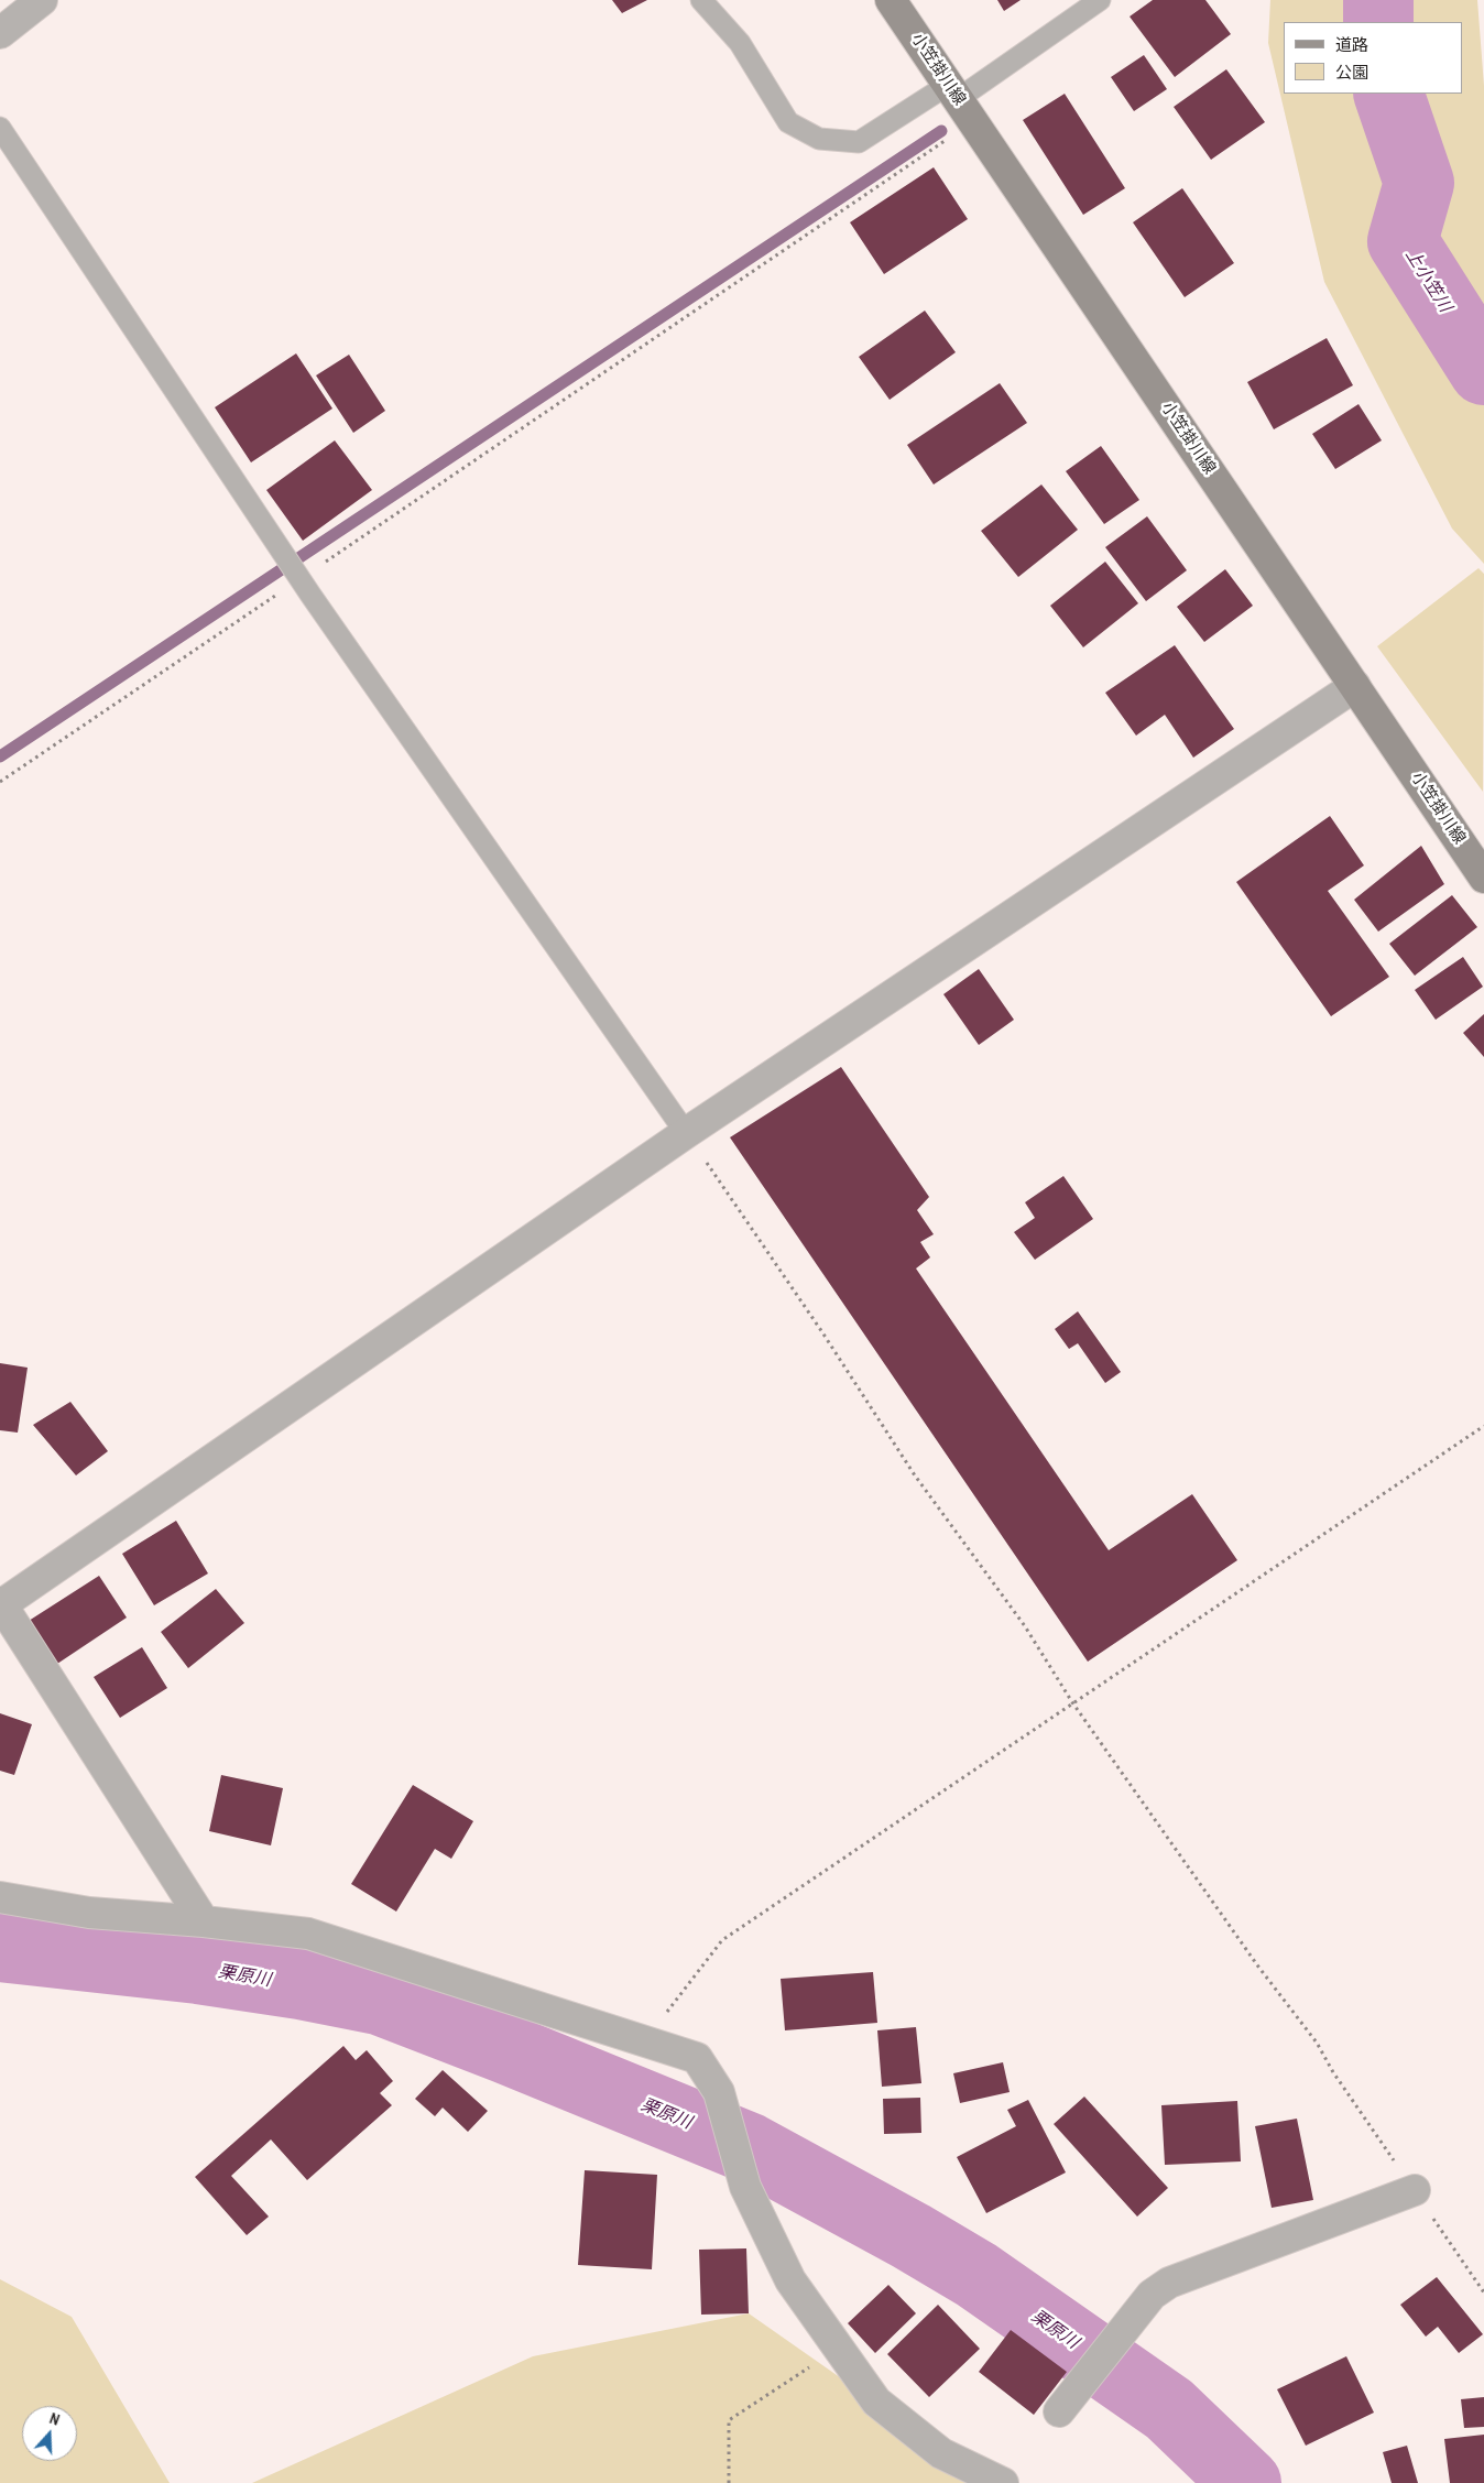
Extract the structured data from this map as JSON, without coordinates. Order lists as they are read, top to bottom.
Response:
{
  "streets": {
    "main road": ["小笠掛川線"]
  },
  "water": ["上小笠川", "栗原川"],
  "legend": ["道路", "公園"],
  "north": "top"
}
